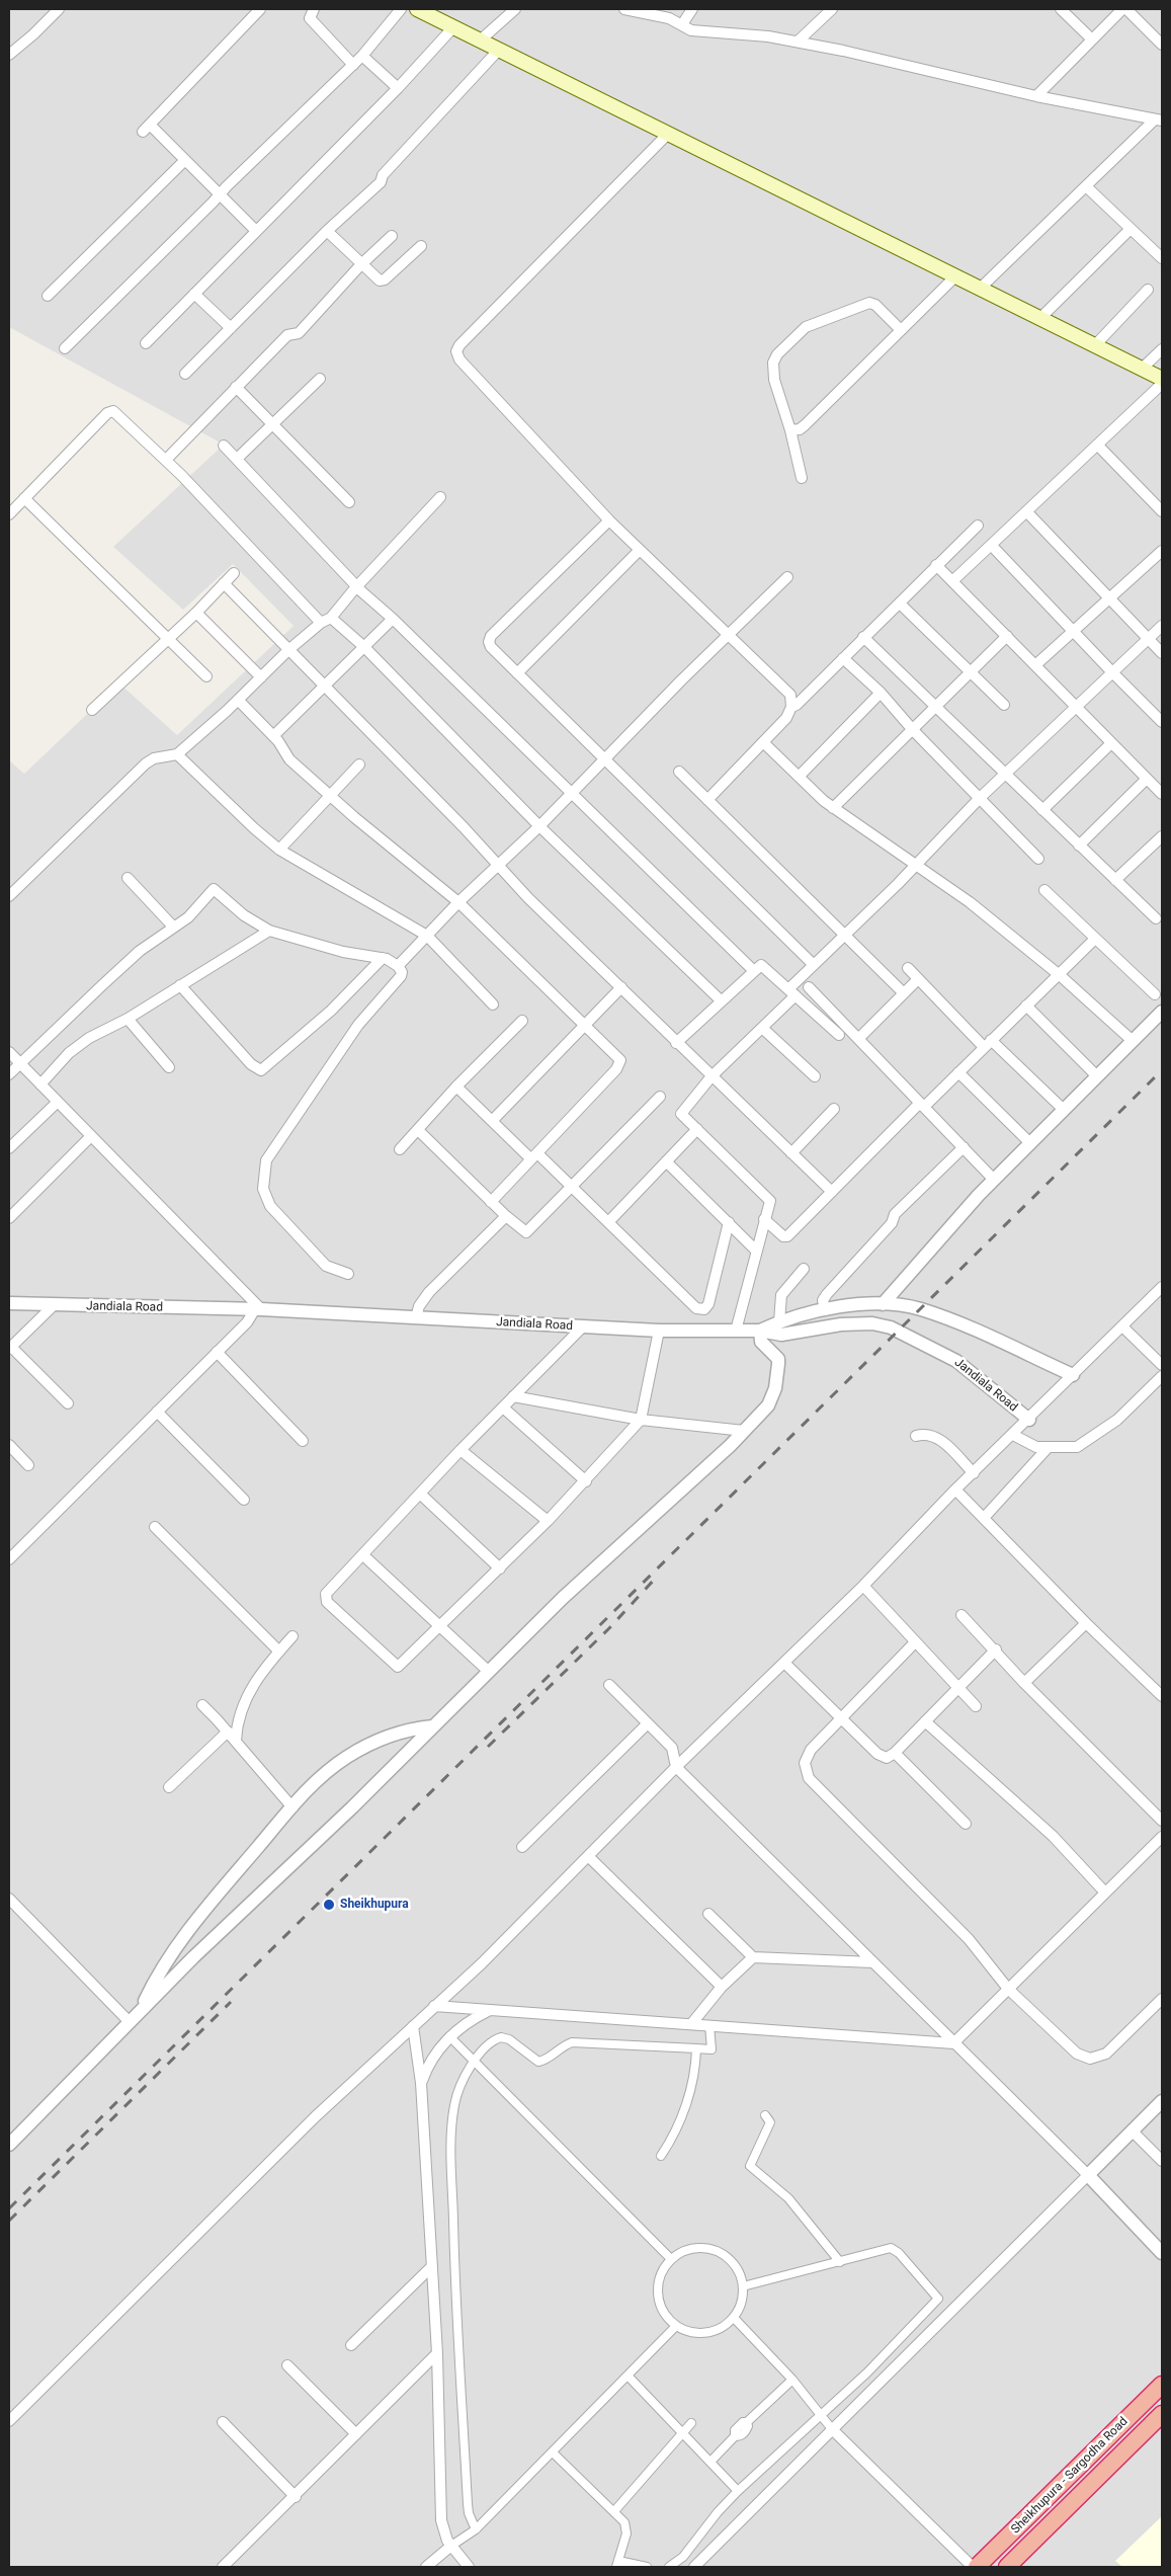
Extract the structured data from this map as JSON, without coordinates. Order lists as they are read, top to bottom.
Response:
{
  "streets": {
    "highway": ["Sheikhupura - Sargodha Road"],
    "street": ["Jandiala Road"]
  },
  "places": ["Sheikhupura"]
}
